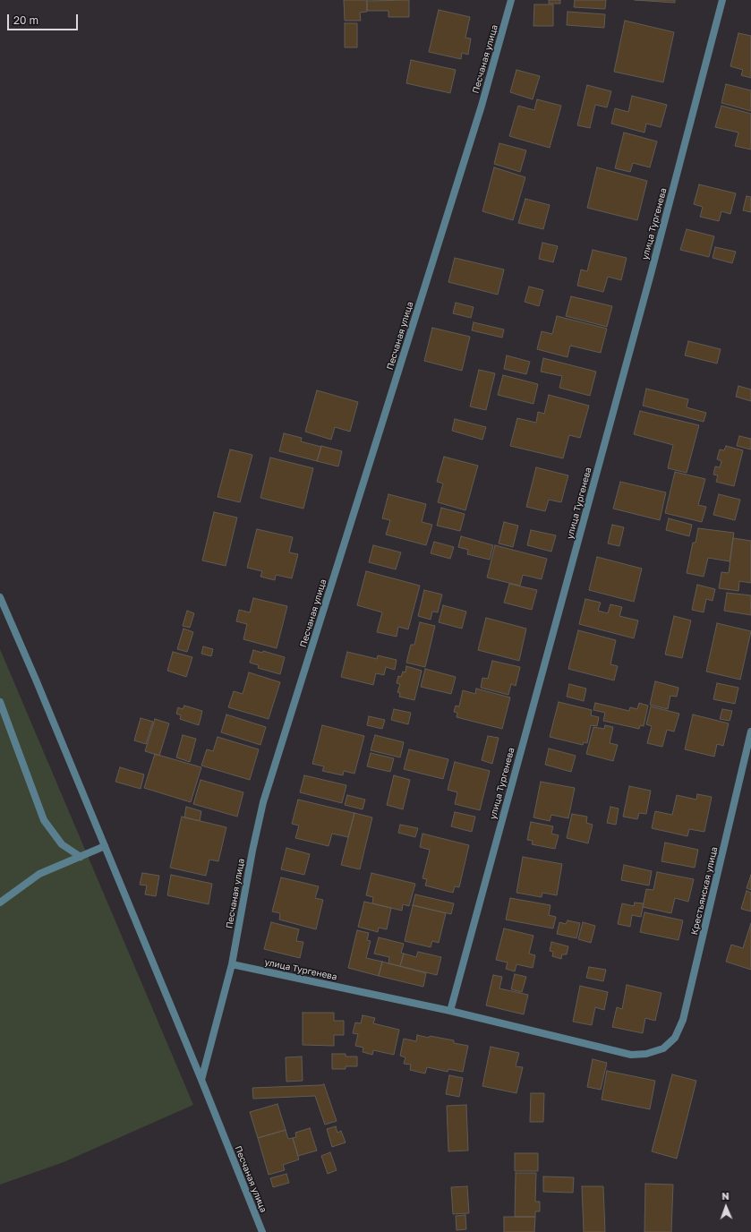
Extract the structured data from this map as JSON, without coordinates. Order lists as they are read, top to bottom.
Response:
{
  "streets": {
    "street": ["Песчаная улица", "улица Тургенева", "Крестьянская улица"]
  },
  "crossings": [
    ["Песчаная улица", "улица Тургенева"],
    ["улица Тургенева", "Крестьянская улица"]
  ],
  "scale_bar": "20 m",
  "north": "top"
}
